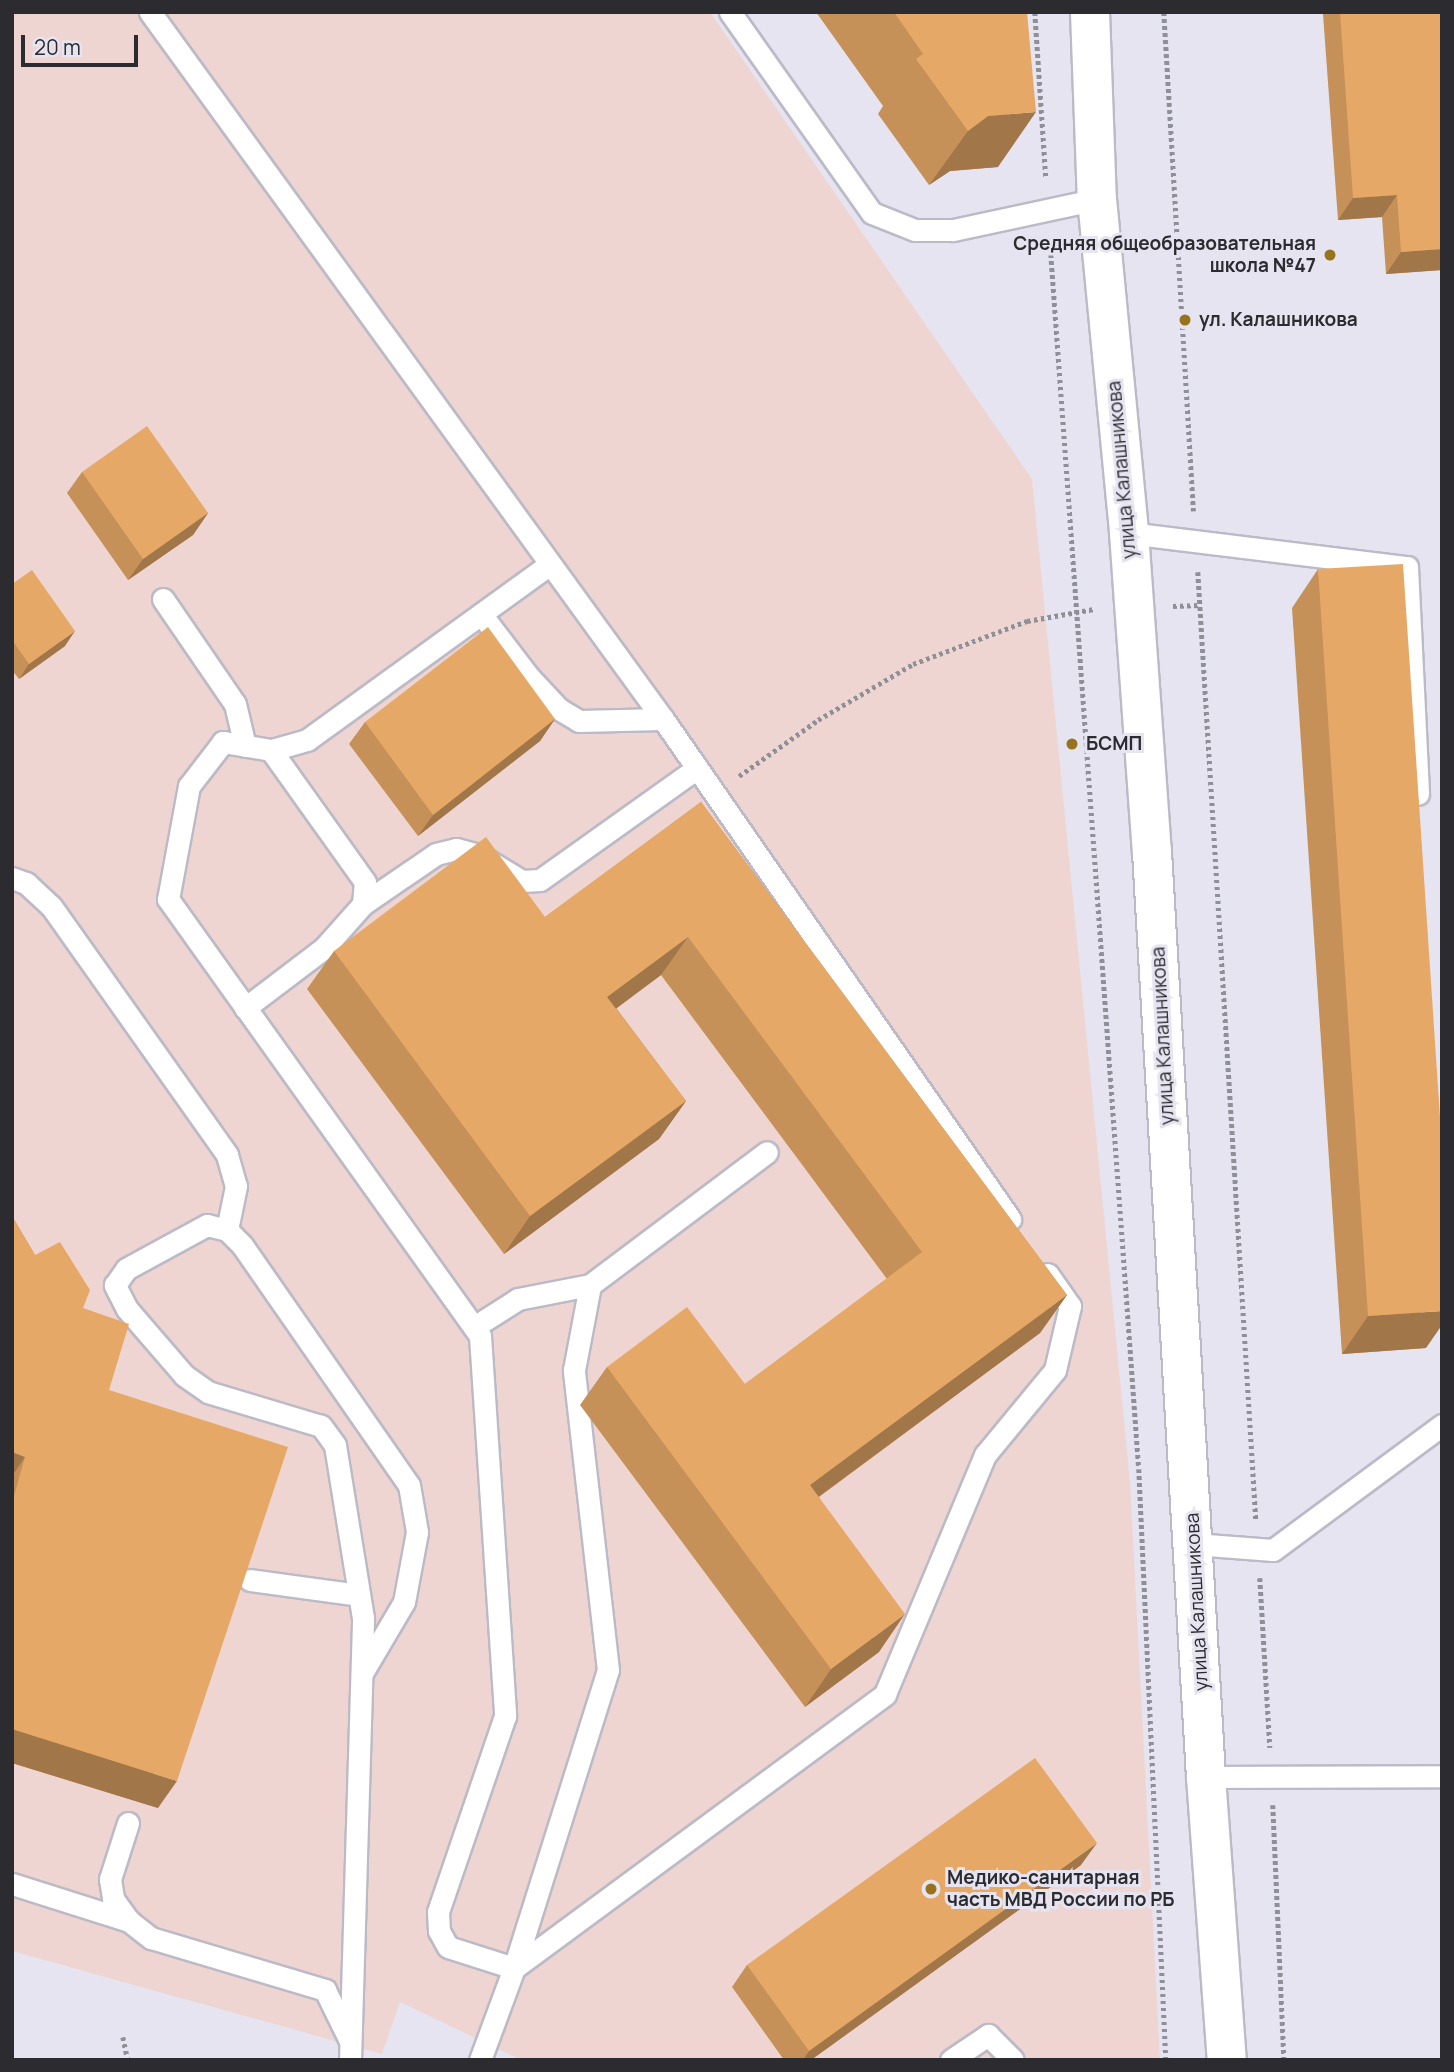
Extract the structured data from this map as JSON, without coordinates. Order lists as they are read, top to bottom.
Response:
{
  "streets": {
    "main road": ["улица Калашникова"]
  },
  "places": [
    "Средняя общеобразовательная школа №47",
    "ул. Калашникова",
    "БСМП",
    "Медико-санитарная часть МВД России по РБ"
  ],
  "scale_bar": "20 m"
}
